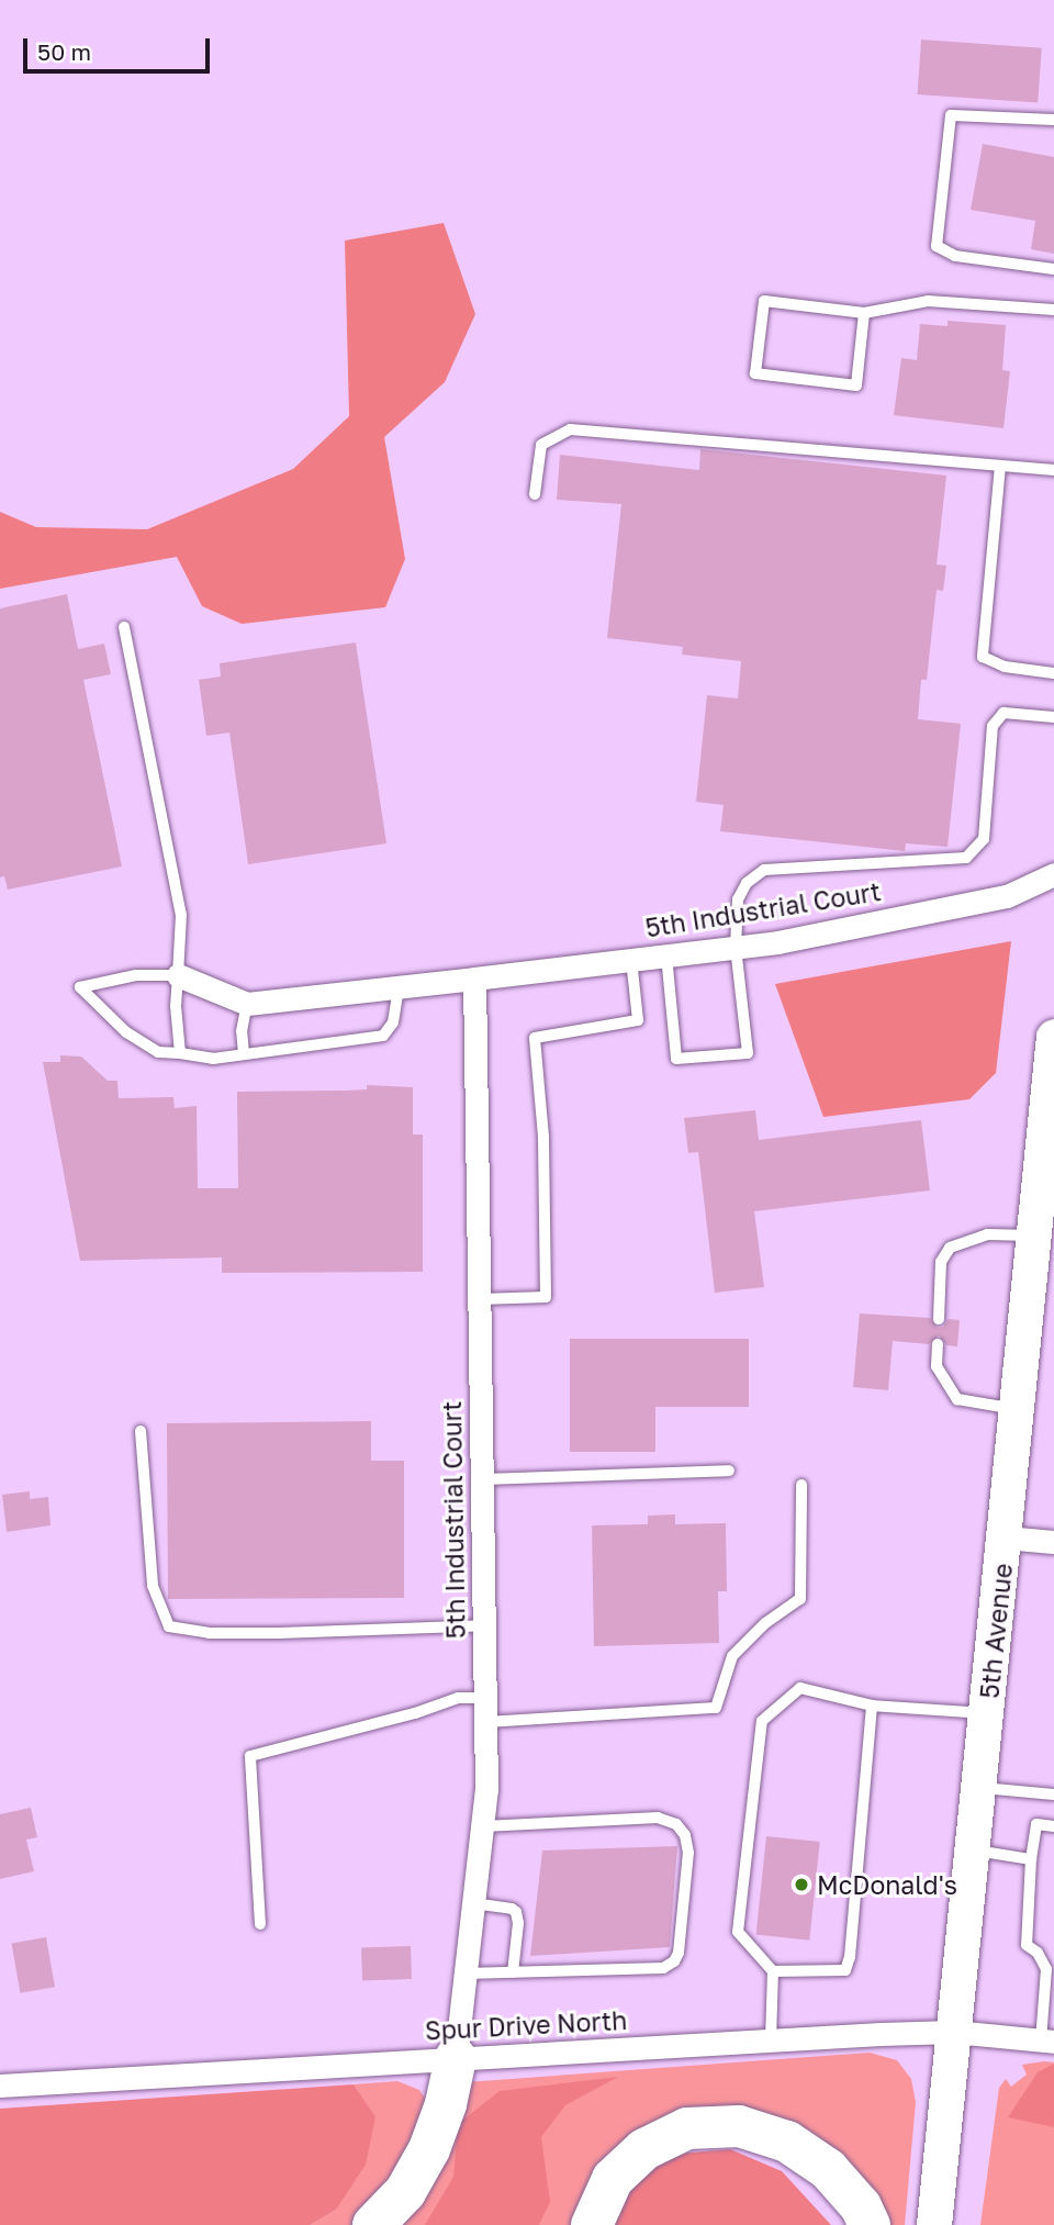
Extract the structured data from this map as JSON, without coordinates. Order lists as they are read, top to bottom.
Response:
{
  "streets": {
    "main road": ["5th Avenue"],
    "street": ["5th Industrial Court", "Spur Drive North"]
  },
  "crossings": [
    ["5th Industrial Court", "Spur Drive North"],
    ["5th Avenue", "Spur Drive North"]
  ],
  "places": ["McDonald's"],
  "scale_bar": "50 m"
}
